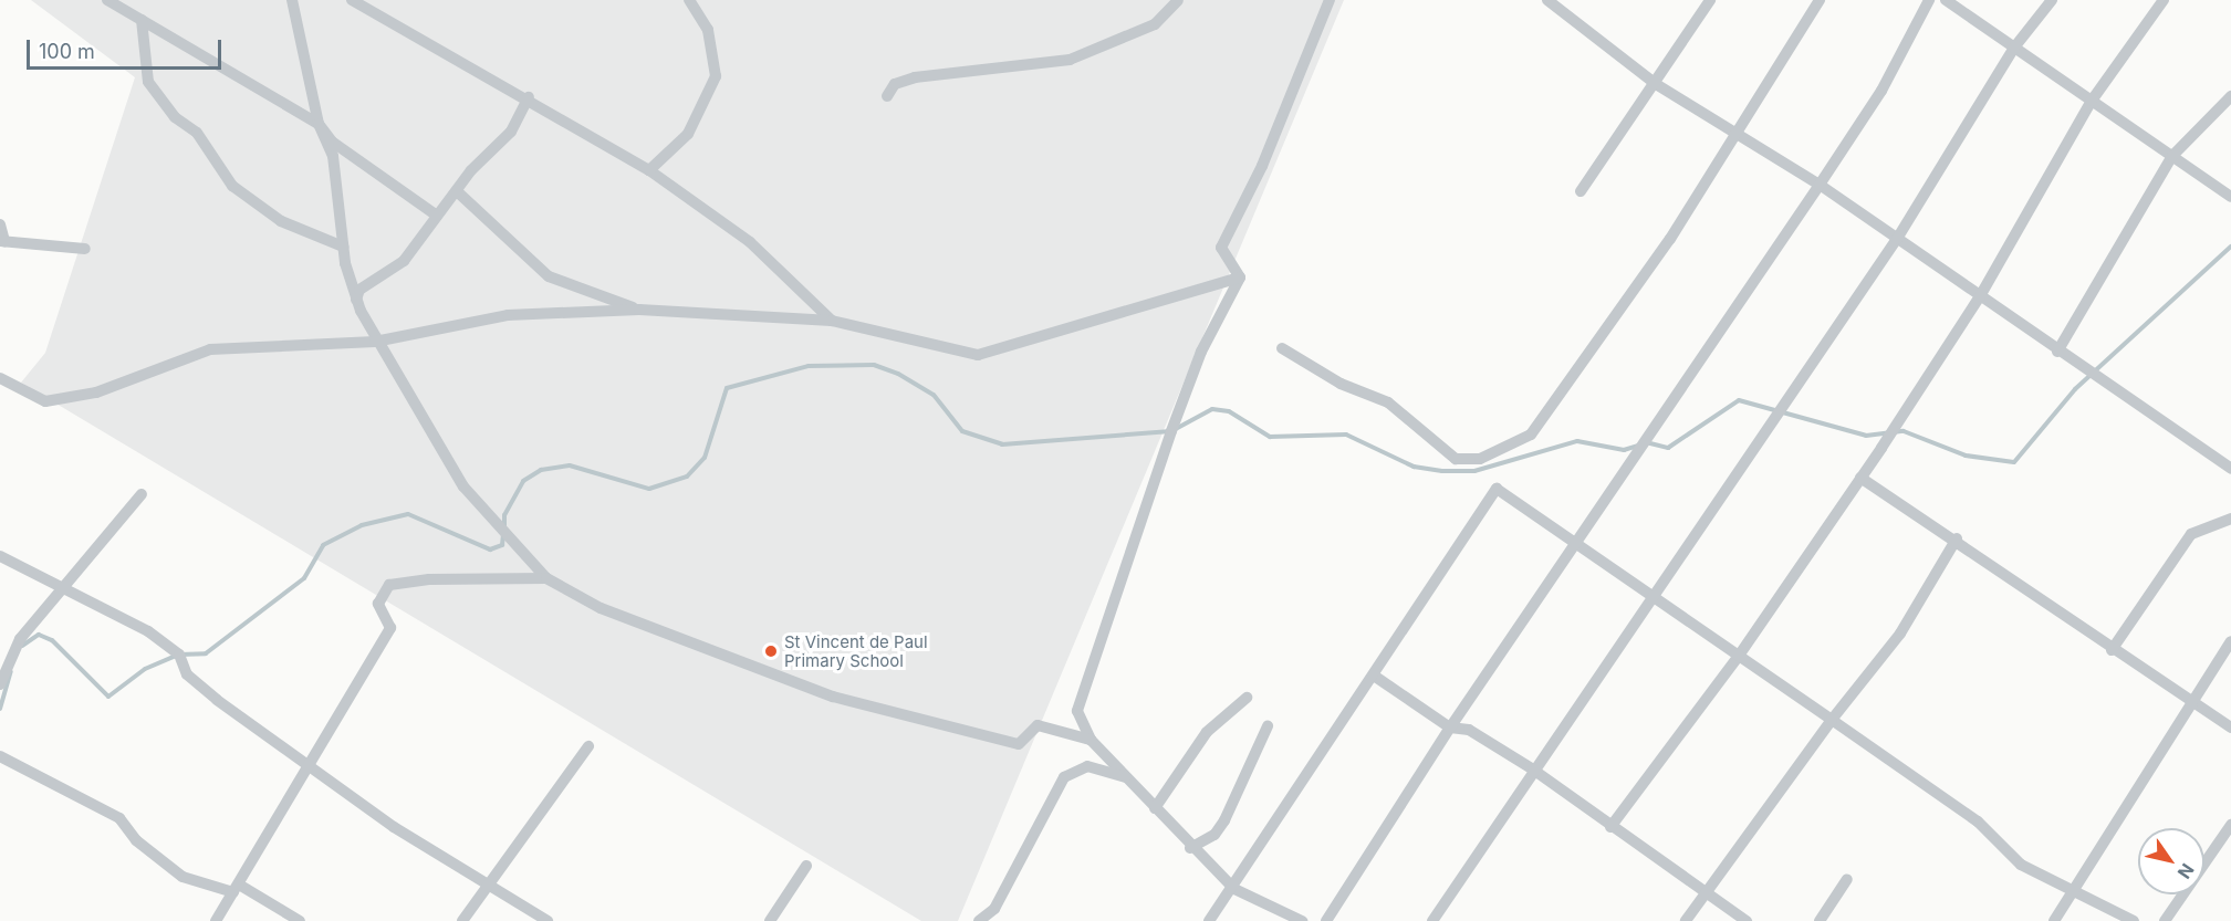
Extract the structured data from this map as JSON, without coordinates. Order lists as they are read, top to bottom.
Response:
{
  "places": ["St Vincent de Paul Primary School"],
  "scale_bar": "100 m",
  "north": "bottom right"
}
